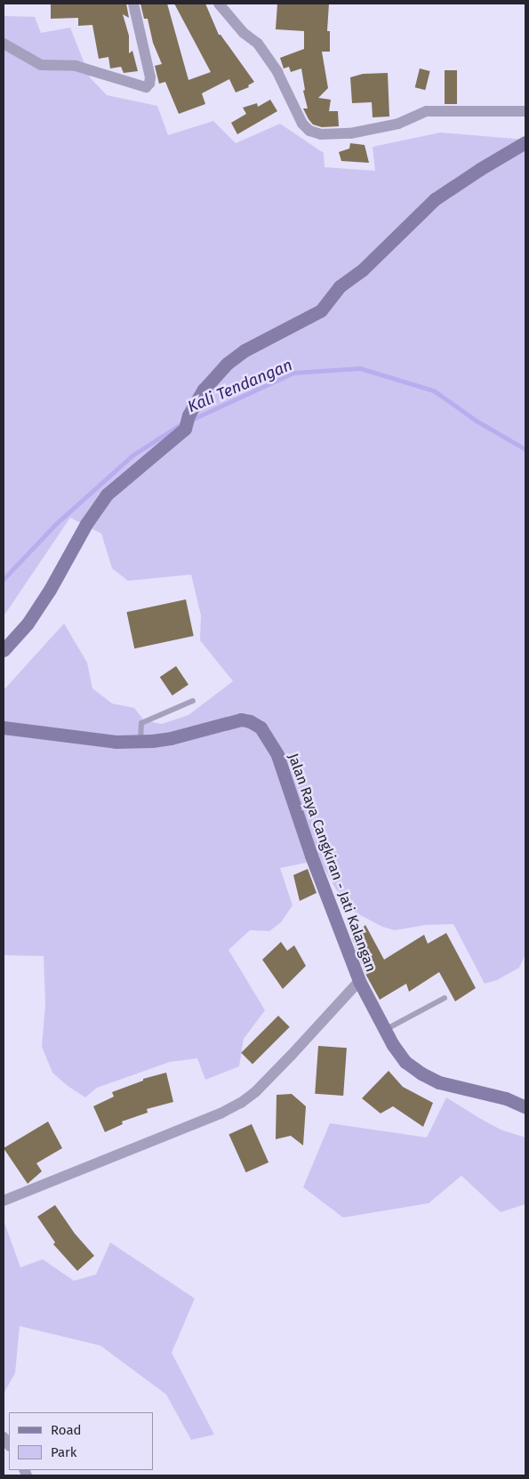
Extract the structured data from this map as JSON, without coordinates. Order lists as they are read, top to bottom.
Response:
{
  "streets": {
    "street": ["Jalan Raya Cangkiran - Jati Kalangan"]
  },
  "water": ["Kali Tendangan"],
  "legend": ["Road", "Park"]
}
